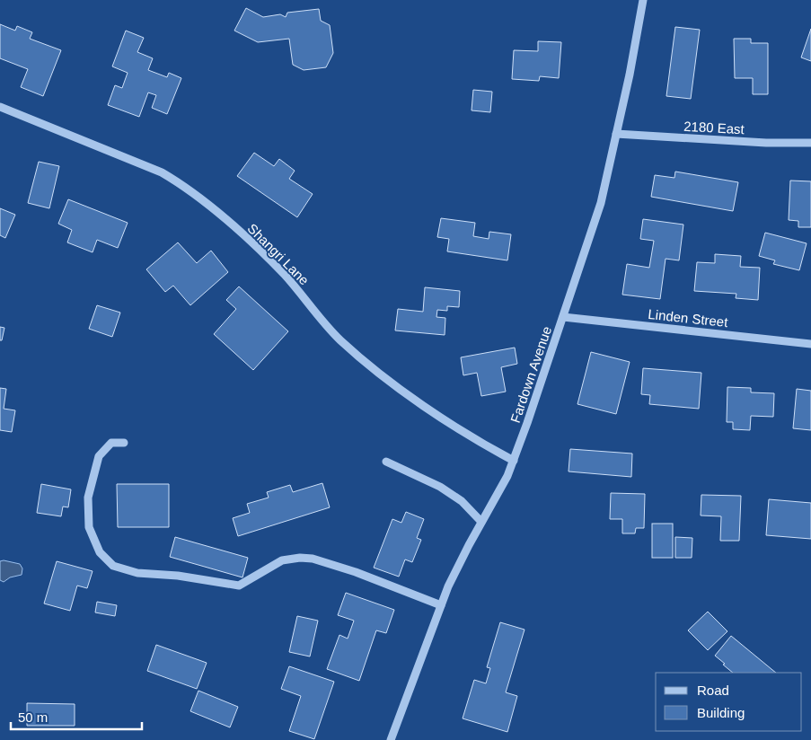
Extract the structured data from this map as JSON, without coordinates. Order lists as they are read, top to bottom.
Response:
{
  "streets": {
    "street": [
      "2180 East",
      "Shangri Lane",
      "Linden Street",
      "Fardown Avenue"
    ]
  },
  "crossings": [
    ["2180 East", "Fardown Avenue"],
    ["Shangri Lane", "Fardown Avenue"],
    ["Linden Street", "Fardown Avenue"]
  ],
  "legend": ["Road", "Building"],
  "scale_bar": "50 m"
}
